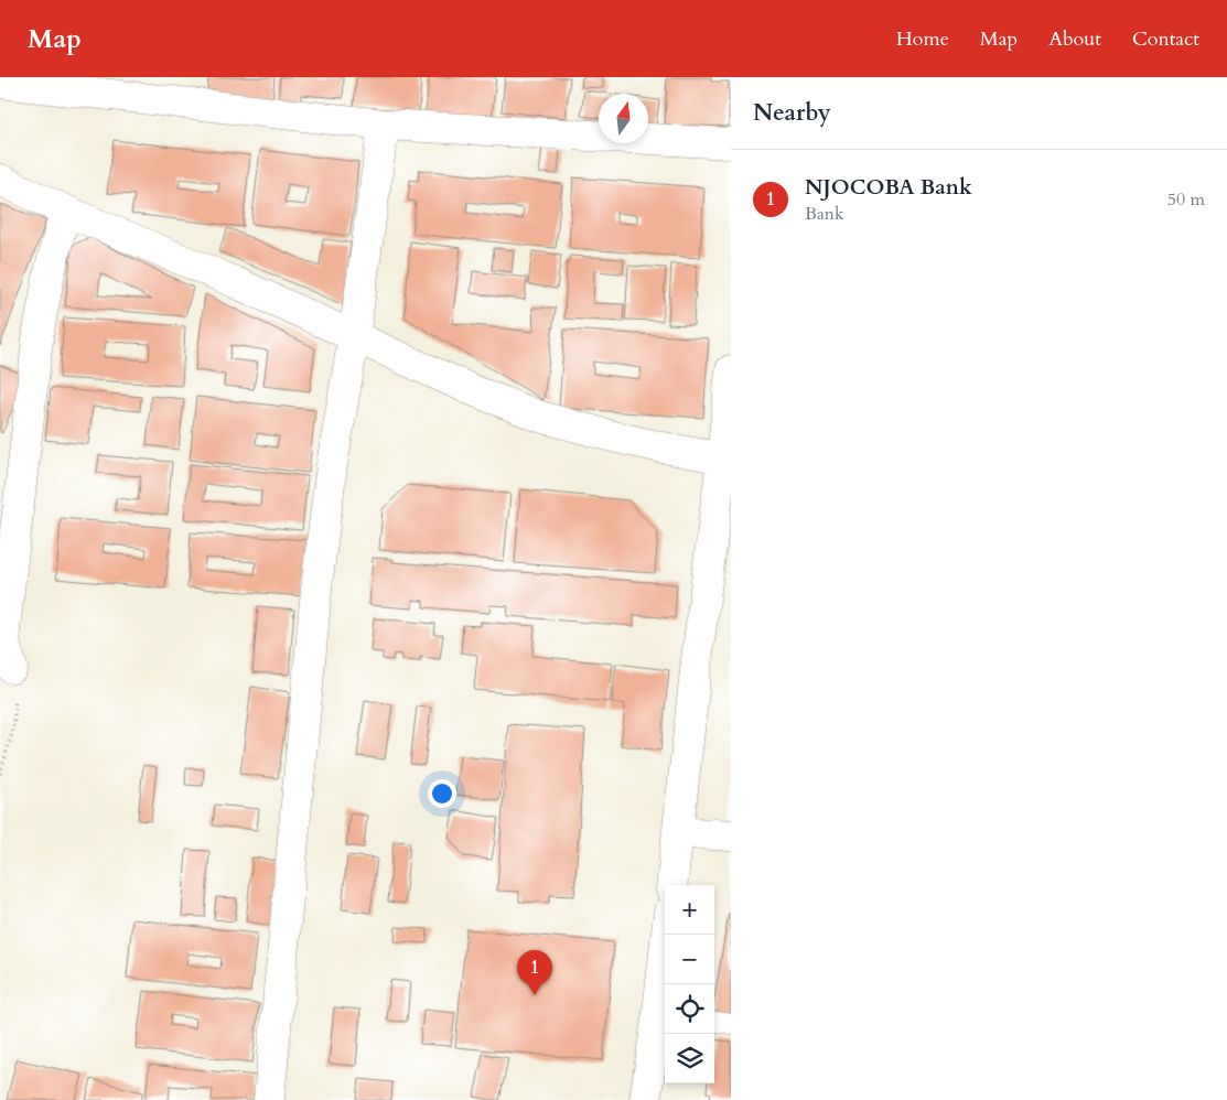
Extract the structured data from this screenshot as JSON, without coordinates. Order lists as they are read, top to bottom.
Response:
{
  "north": "top",
  "page": {
    "header": "Map",
    "nav": [
      "Home",
      "Map",
      "About",
      "Contact"
    ],
    "heading": "Nearby",
    "list": [
      {
        "mark": "1",
        "name": "NJOCOBA Bank",
        "note": "Bank",
        "value": "50 m"
      }
    ],
    "map_buttons": ["+", "−"],
    "pins": "1"
  }
}
